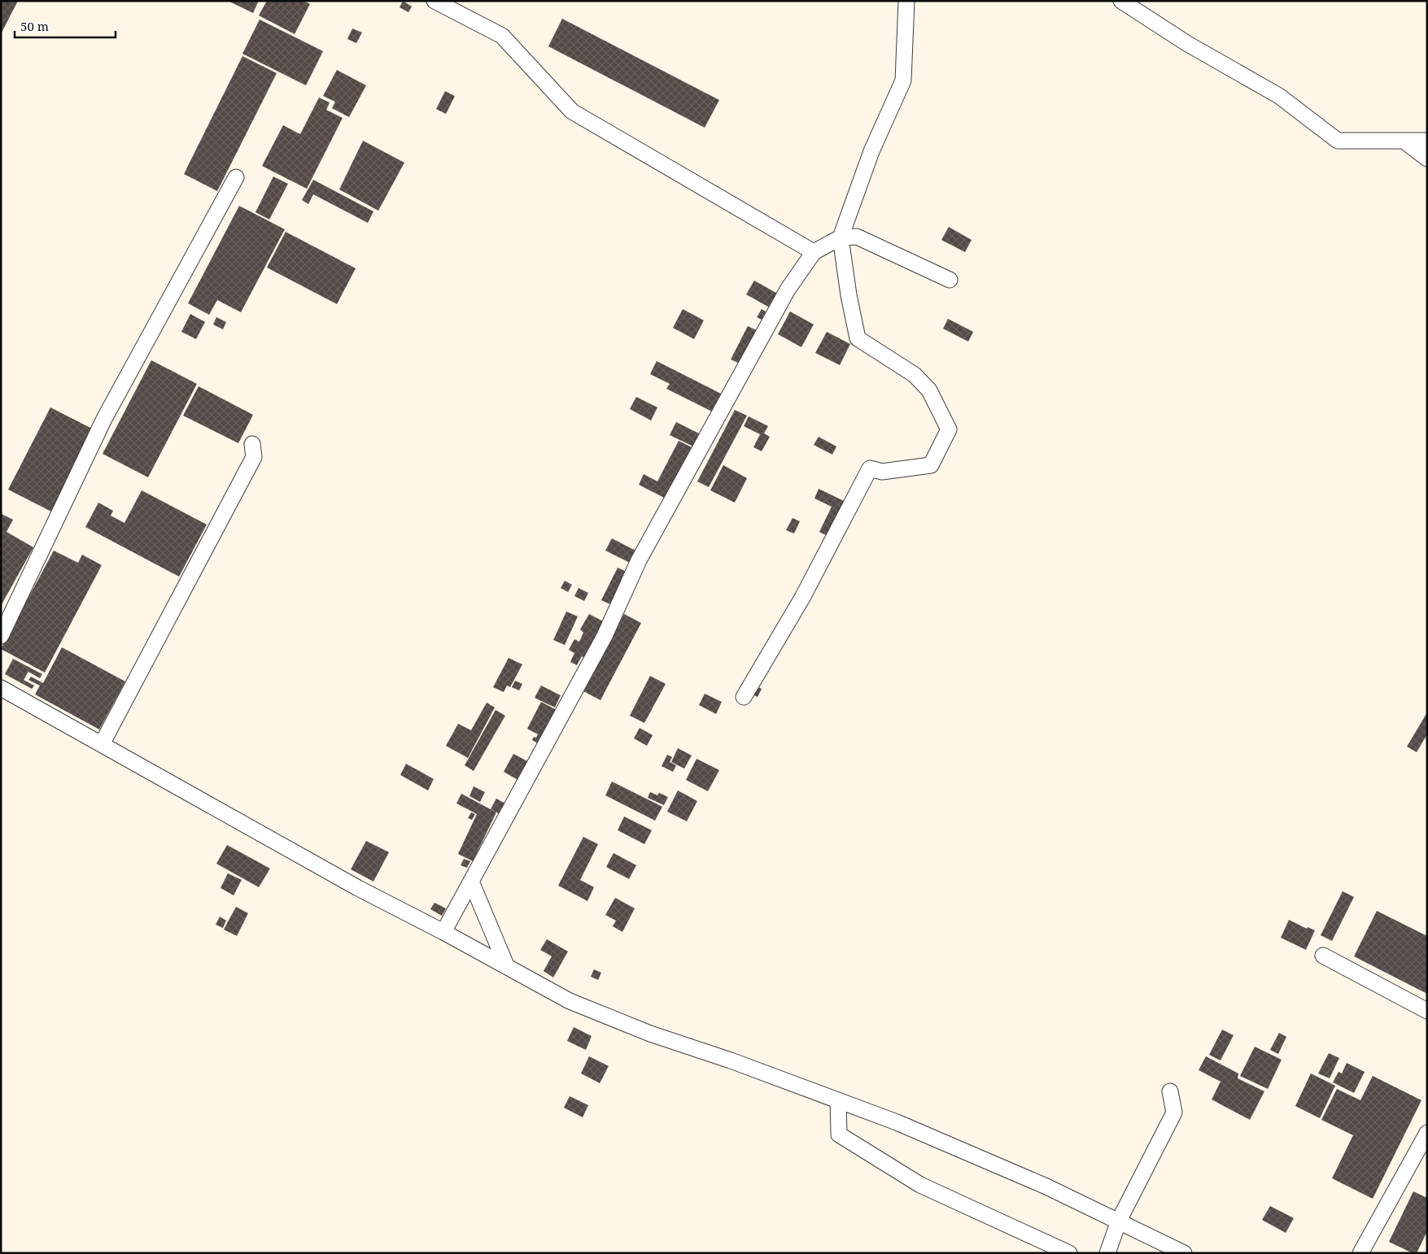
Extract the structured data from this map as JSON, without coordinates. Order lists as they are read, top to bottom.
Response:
{
  "scale_bar": "50 m"
}
